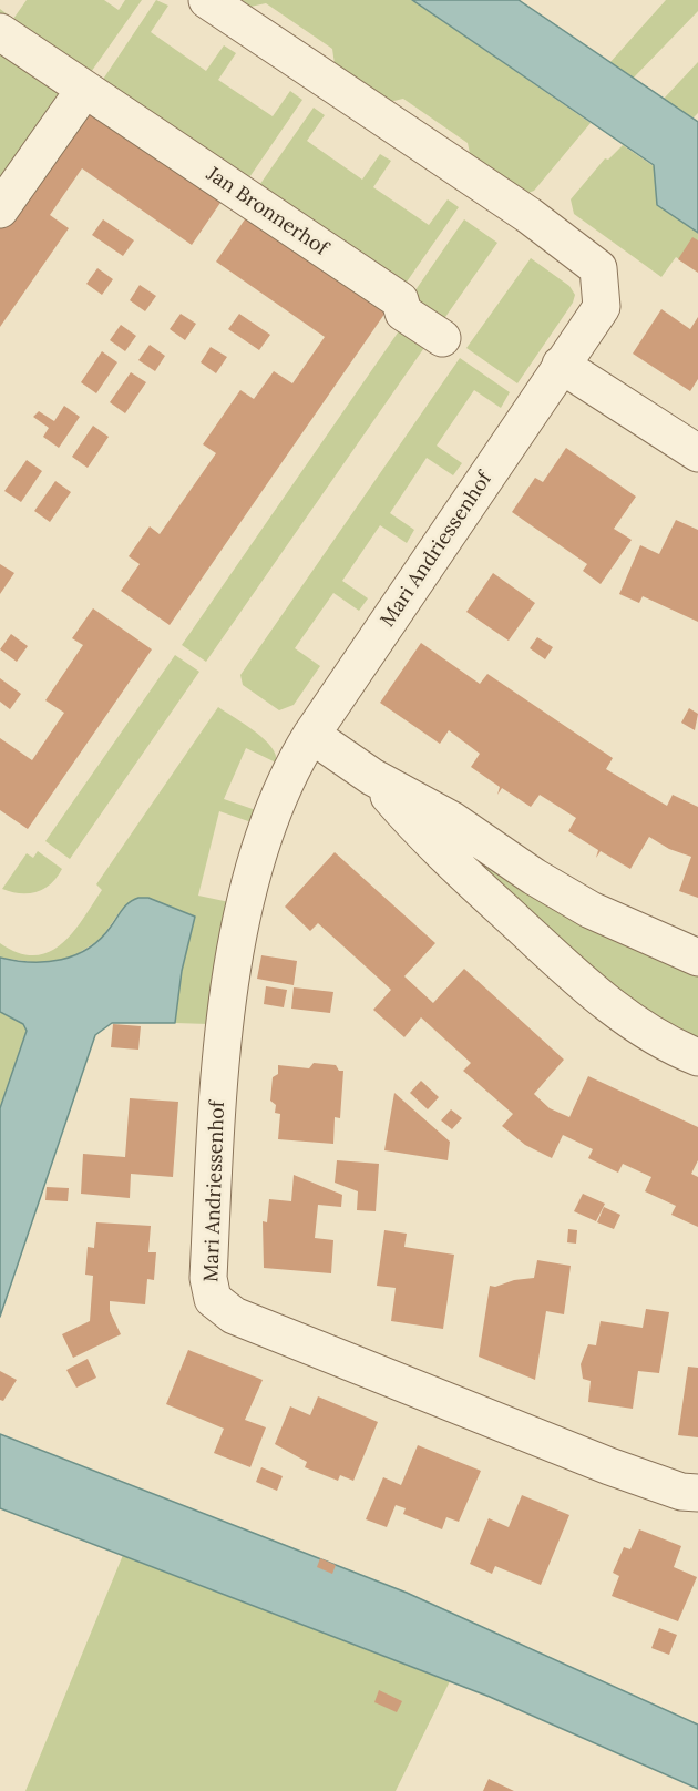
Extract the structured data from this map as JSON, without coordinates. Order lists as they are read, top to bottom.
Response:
{
  "streets": {
    "street": ["Jan Bronnerhof", "Mari Andriessenhof"]
  }
}
